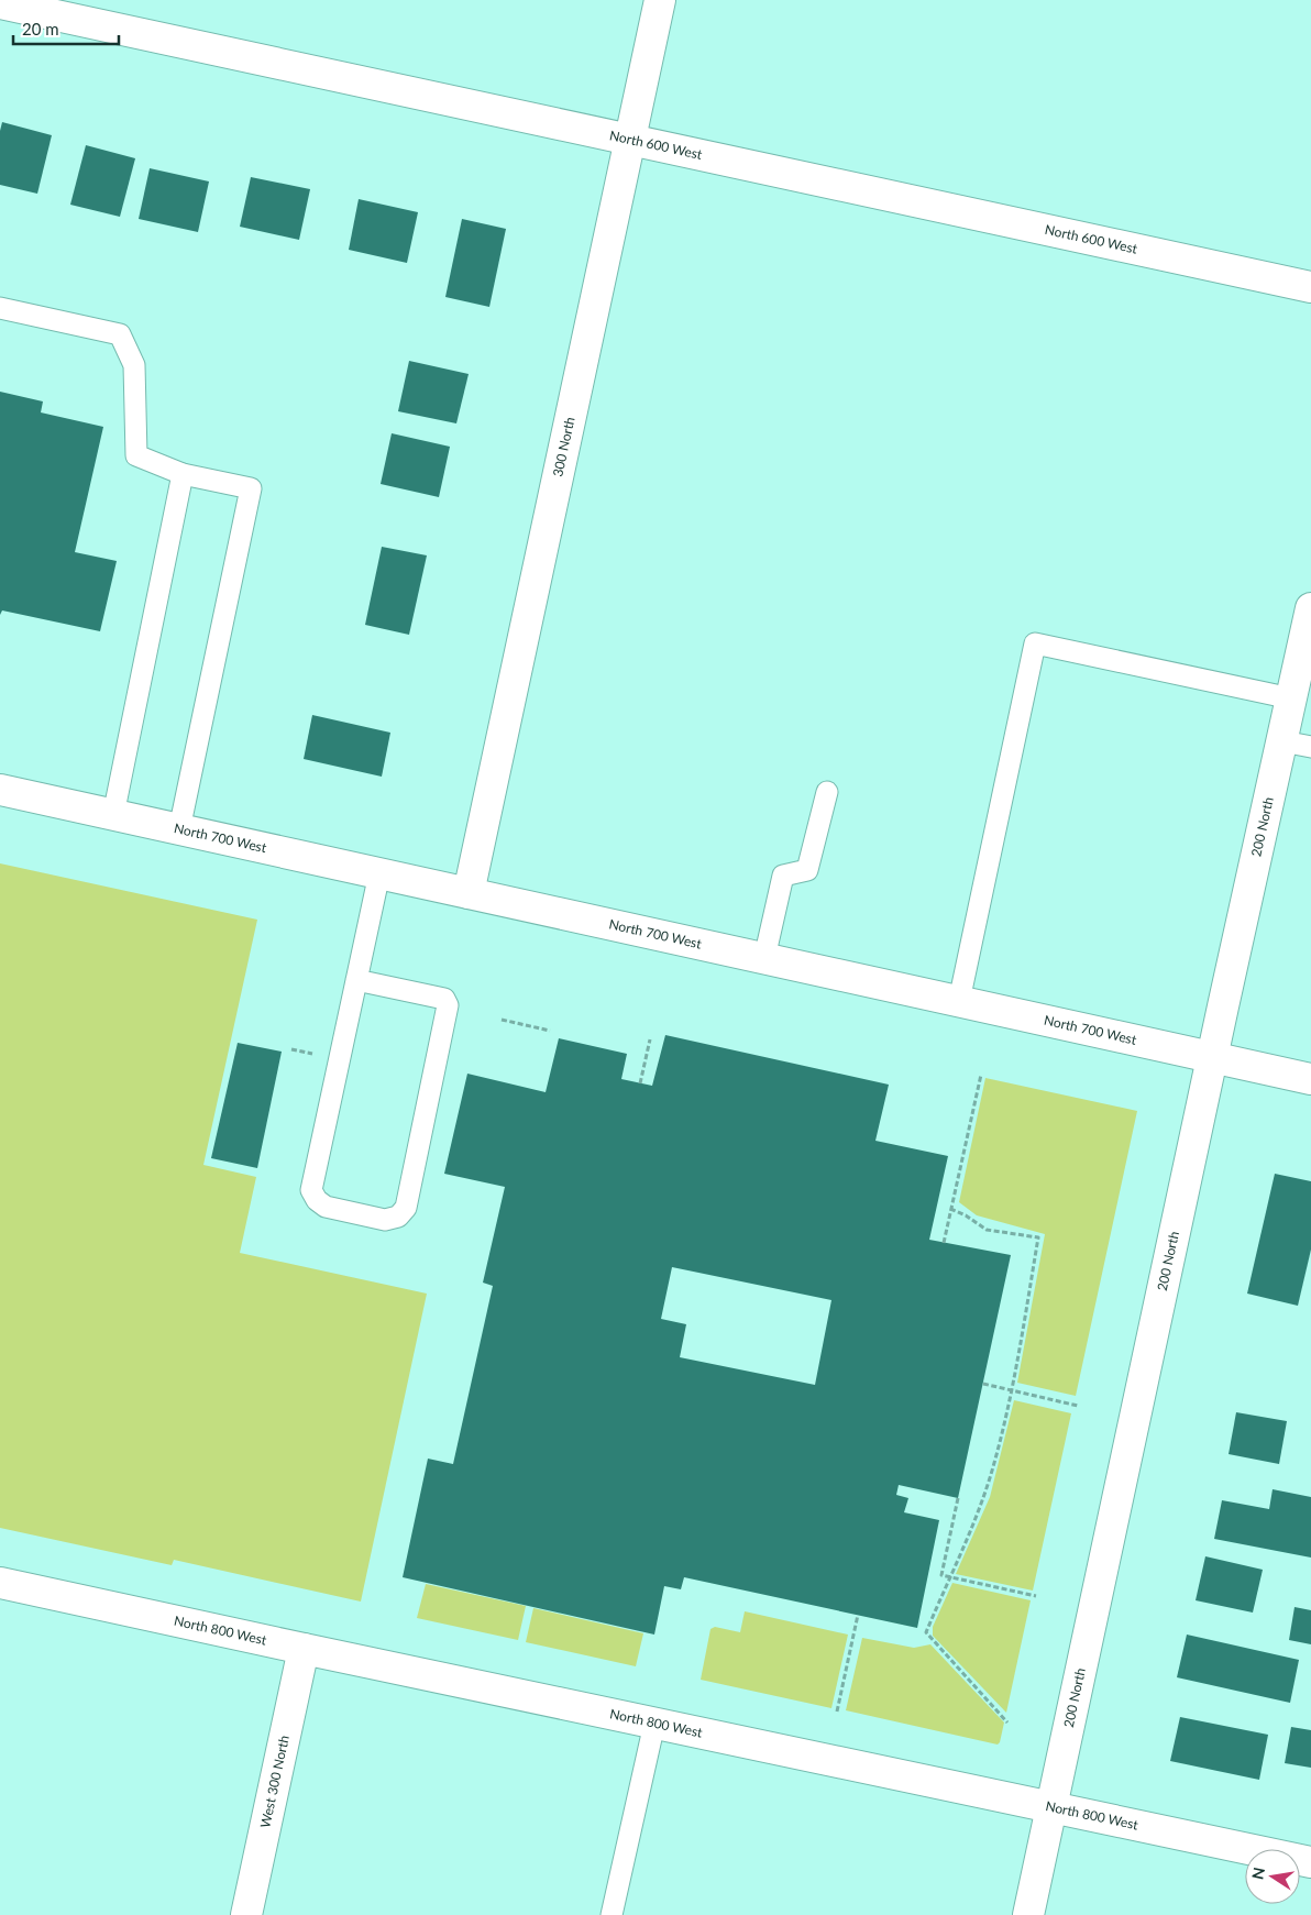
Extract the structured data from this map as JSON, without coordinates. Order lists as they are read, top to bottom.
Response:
{
  "streets": {
    "street": [
      "North 600 West",
      "300 North",
      "200 North",
      "North 700 West",
      "North 800 West",
      "West 300 North"
    ]
  },
  "crossings": [
    ["North 600 West", "300 North"],
    ["300 North", "North 700 West"],
    ["200 North", "North 700 West"],
    ["200 North", "North 800 West"],
    ["North 800 West", "West 300 North"]
  ],
  "scale_bar": "20 m",
  "north": "left"
}
